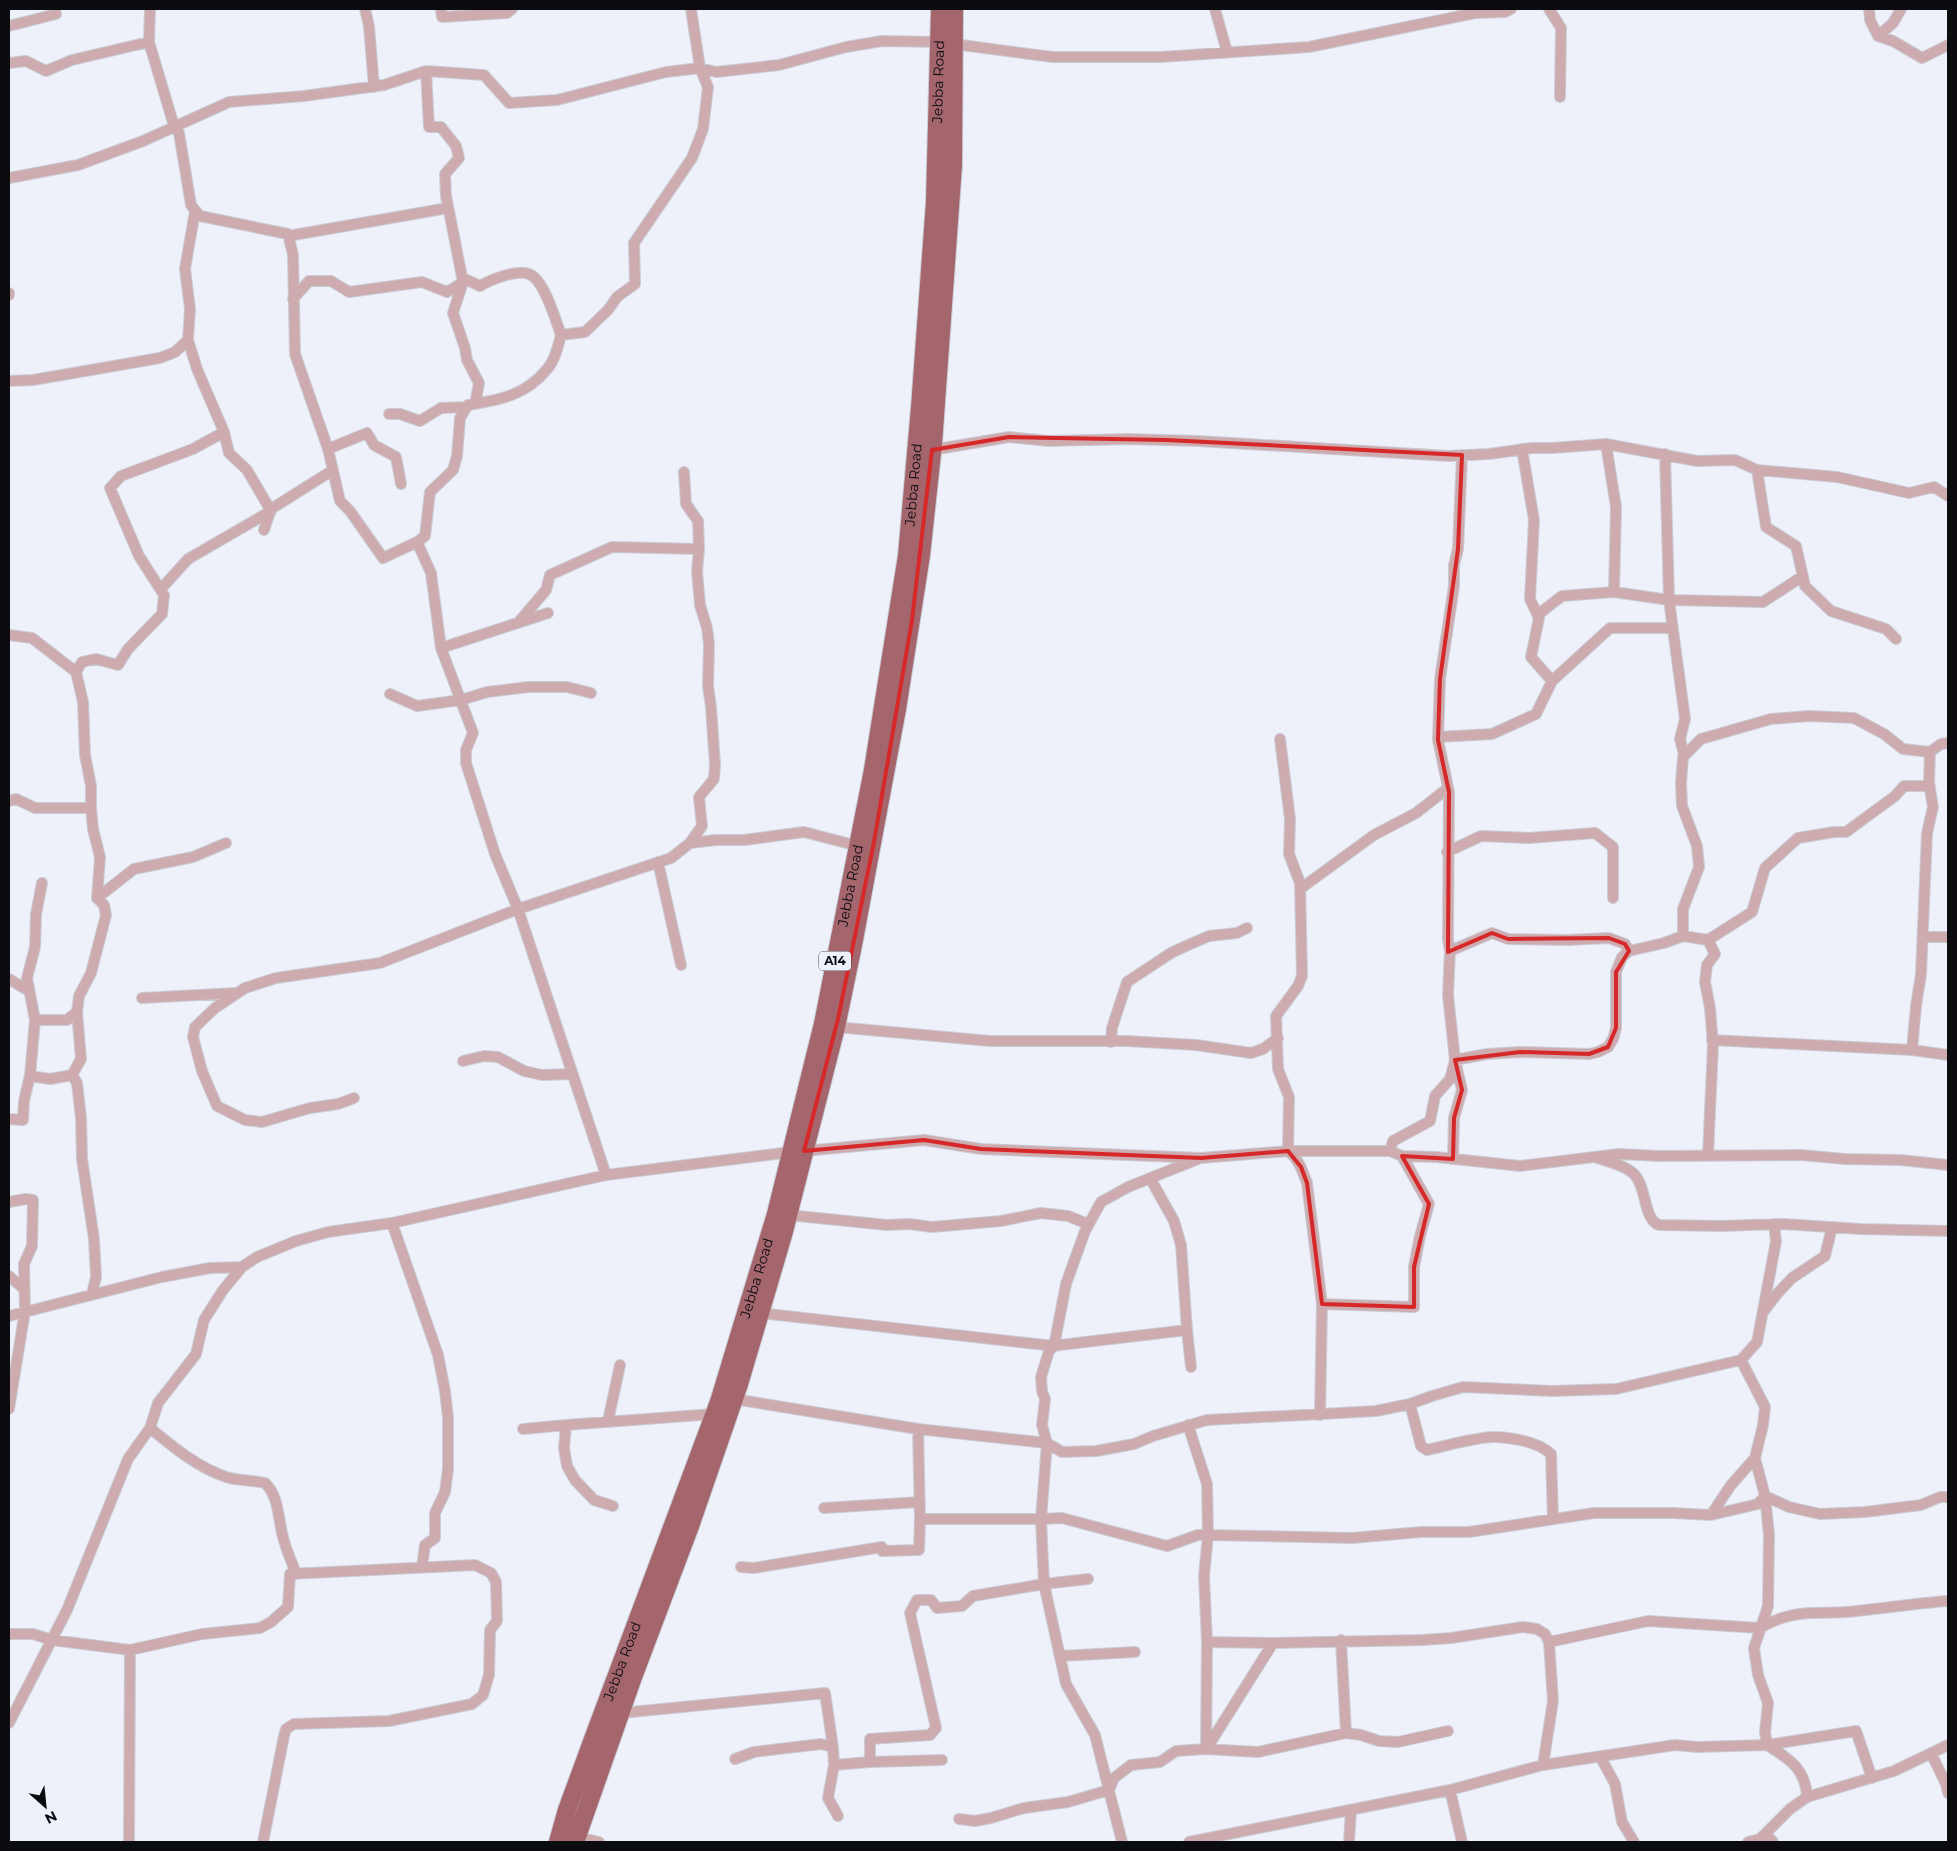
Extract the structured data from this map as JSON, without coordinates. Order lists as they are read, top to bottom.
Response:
{
  "streets": {
    "highway": ["Jebba Road", "A14"]
  },
  "north": "bottom right"
}
